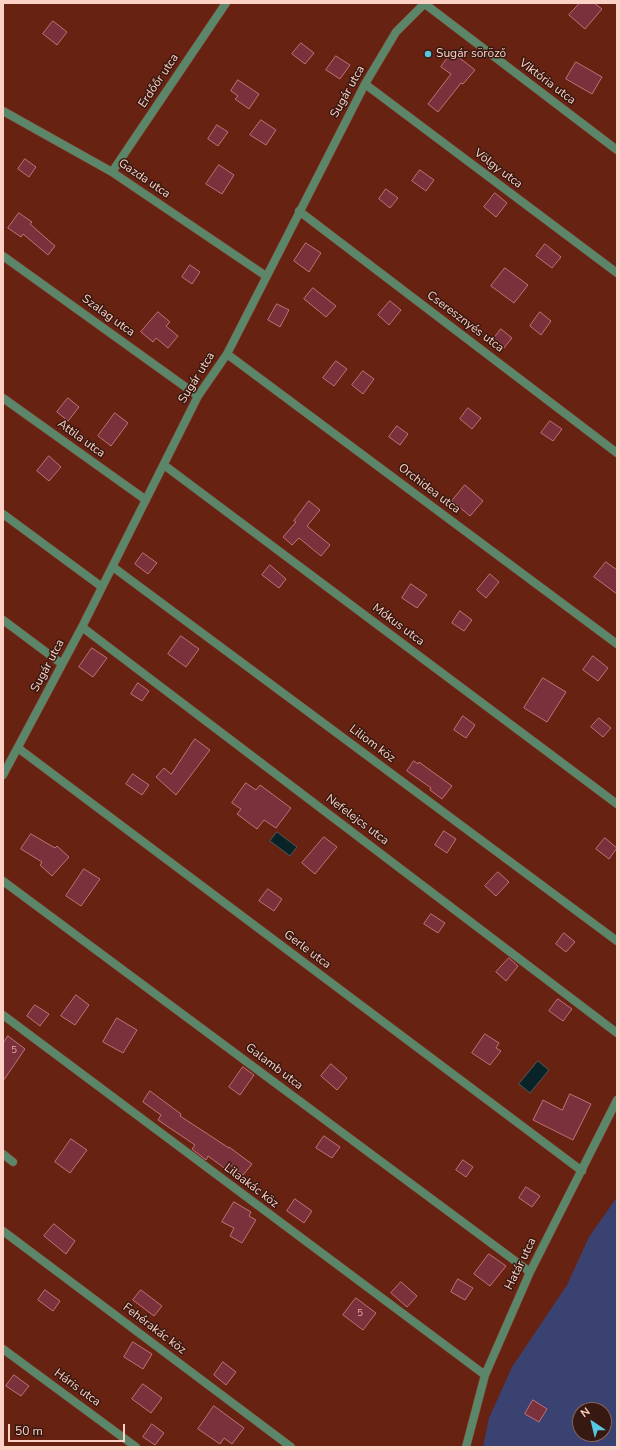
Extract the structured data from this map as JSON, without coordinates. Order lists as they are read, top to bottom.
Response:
{
  "streets": {
    "street": [
      "Erdőőr utca",
      "Viktória utca",
      "Sugár utca",
      "Völgy utca",
      "Gazda utca",
      "Szalag utca",
      "Cseresznyés utca",
      "Attila utca",
      "Orchidea utca",
      "Mókus utca",
      "Liliom köz",
      "Nefelejcs utca",
      "Gerle utca",
      "Galamb utca",
      "Lilaakác köz",
      "Határ utca",
      "Fehérakác köz",
      "Háris utca"
    ]
  },
  "crossings": [
    ["Erdőőr utca", "Gazda utca"],
    ["Viktória utca", "Sugár utca"],
    ["Sugár utca", "Völgy utca"],
    ["Sugár utca", "Gazda utca"],
    ["Sugár utca", "Szalag utca"],
    ["Sugár utca", "Cseresznyés utca"],
    ["Sugár utca", "Attila utca"],
    ["Sugár utca", "Orchidea utca"],
    ["Sugár utca", "Mókus utca"],
    ["Sugár utca", "Liliom köz"],
    ["Sugár utca", "Nefelejcs utca"],
    ["Sugár utca", "Gerle utca"],
    ["Gerle utca", "Határ utca"],
    ["Galamb utca", "Határ utca"],
    ["Lilaakác köz", "Határ utca"]
  ],
  "places": ["Sugár söröző"],
  "house_numbers": ["5", "5"],
  "scale_bar": "50 m",
  "north": "top left"
}
